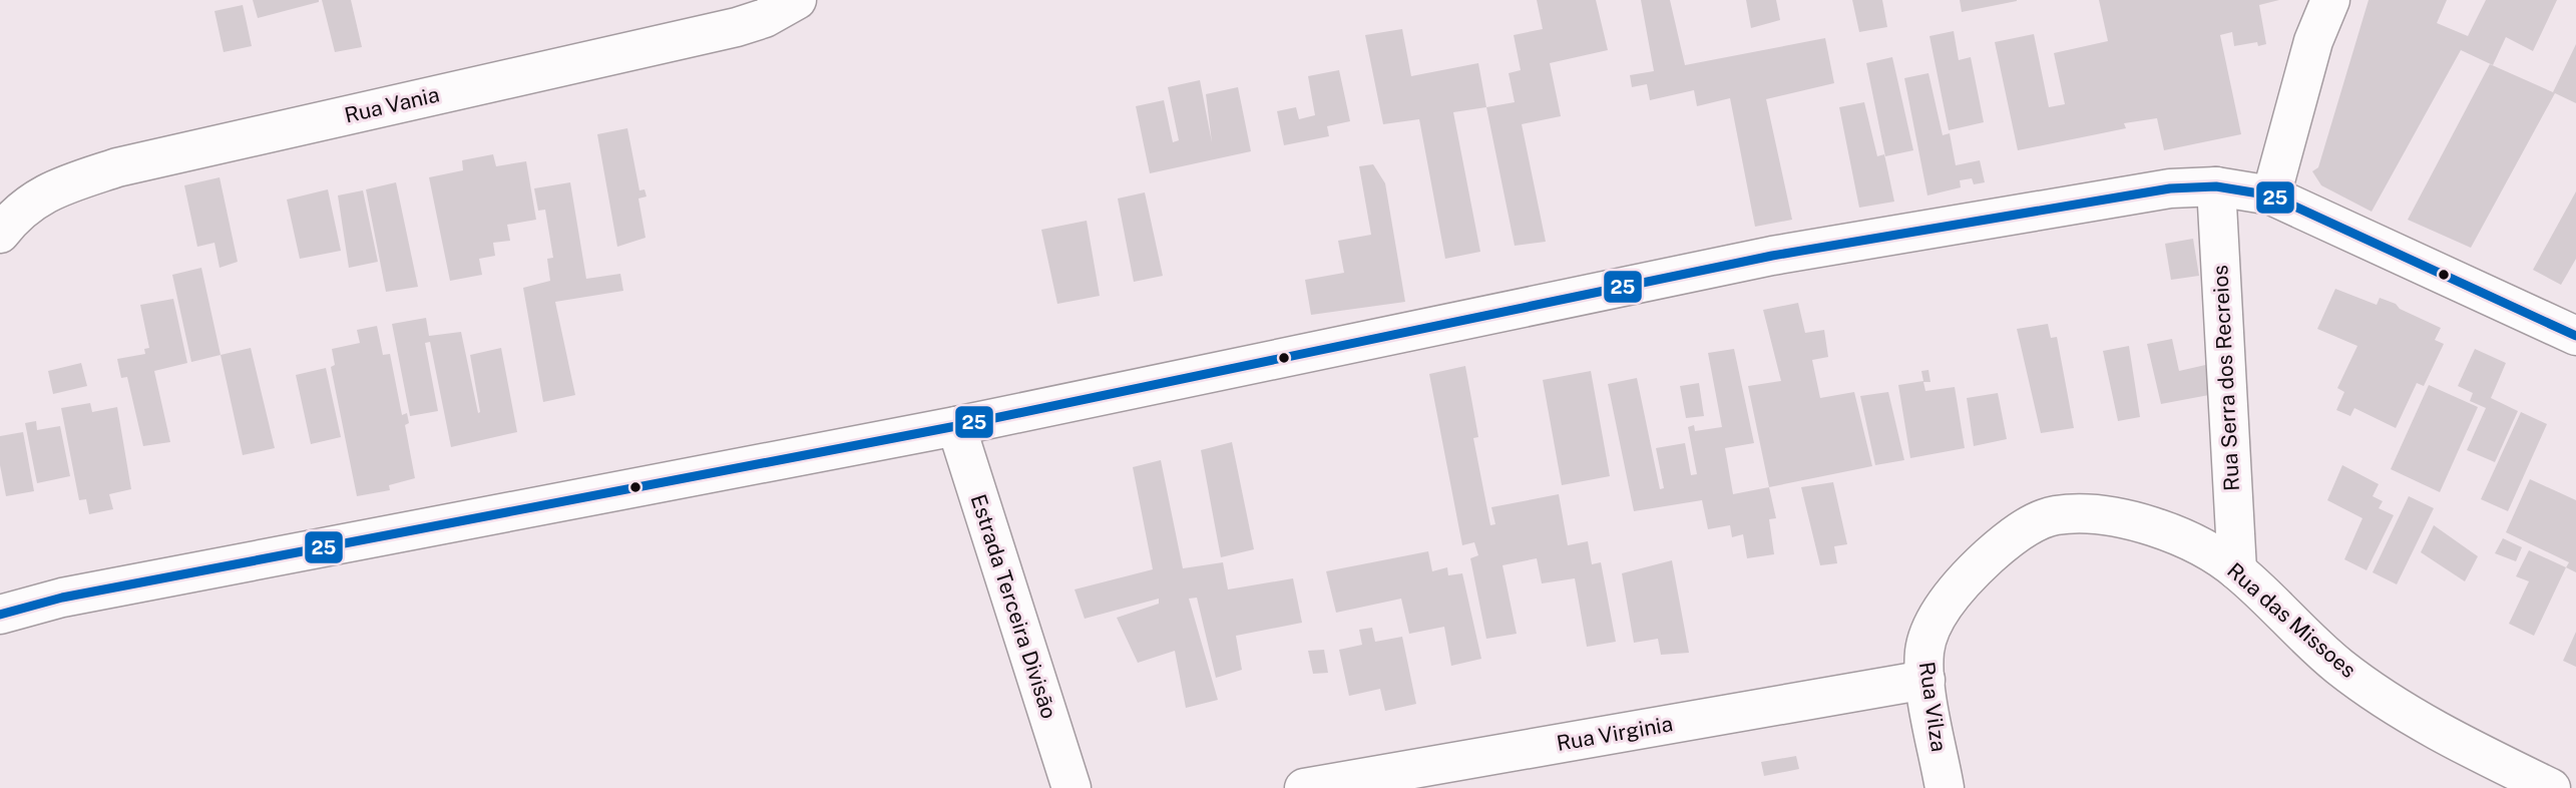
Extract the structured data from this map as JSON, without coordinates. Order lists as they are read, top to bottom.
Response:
{
  "streets": {
    "street": [
      "Rua Vania",
      "Rua Serra dos Recreios",
      "Estrada Terceira Divisão",
      "Rua das Missoes",
      "Rua Vilza",
      "Rua Virginia"
    ]
  },
  "crossings": [
    ["Rua Serra dos Recreios", "Rua das Missoes"],
    ["Rua das Missoes", "Rua Vilza"],
    ["Rua Vilza", "Rua Virginia"]
  ],
  "lines": ["transit line 25"]
}
